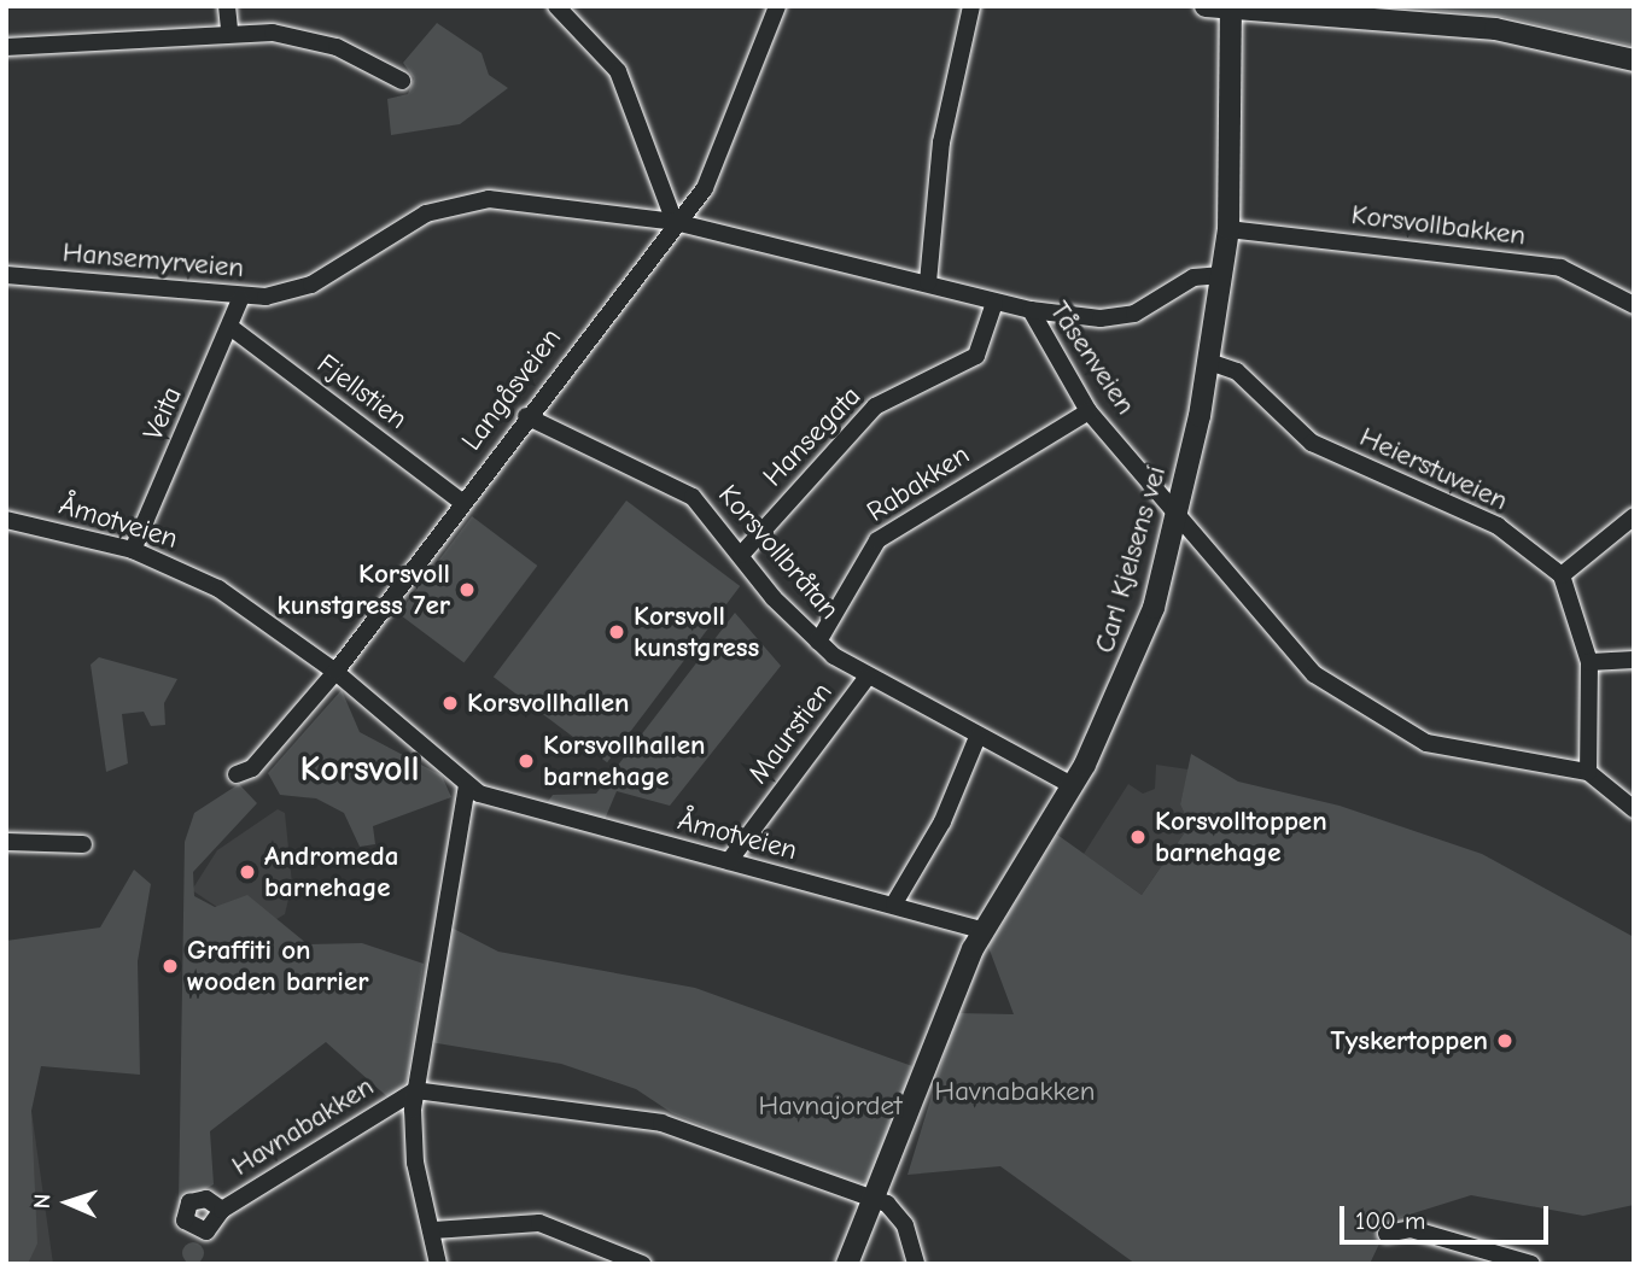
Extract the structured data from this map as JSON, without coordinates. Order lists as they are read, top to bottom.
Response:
{
  "streets": {
    "main road": ["Carl Kjelsens vei"],
    "street": [
      "Korsvollbakken",
      "Hansemyrveien",
      "Tåsenveien",
      "Langåsveien",
      "Fjellstien",
      "Veita",
      "Hansegata",
      "Heierstuveien",
      "Rabakken",
      "Åmotveien",
      "Korsvollbråtan",
      "Maurstien",
      "Havnabakken"
    ]
  },
  "crossings": [
    ["Korsvollbakken", "Carl Kjelsens vei"],
    ["Hansemyrveien", "Tåsenveien"],
    ["Hansemyrveien", "Langåsveien"],
    ["Hansemyrveien", "Veita"],
    ["Tåsenveien", "Langåsveien"],
    ["Tåsenveien", "Hansegata"],
    ["Tåsenveien", "Rabakken"],
    ["Tåsenveien", "Carl Kjelsens vei"],
    ["Langåsveien", "Fjellstien"],
    ["Langåsveien", "Åmotveien"],
    ["Langåsveien", "Korsvollbråtan"],
    ["Fjellstien", "Veita"],
    ["Veita", "Åmotveien"],
    ["Hansegata", "Korsvollbråtan"],
    ["Heierstuveien", "Carl Kjelsens vei"],
    ["Rabakken", "Korsvollbråtan"],
    ["Åmotveien", "Carl Kjelsens vei"],
    ["Åmotveien", "Maurstien"],
    ["Korsvollbråtan", "Carl Kjelsens vei"],
    ["Korsvollbråtan", "Maurstien"],
    ["Carl Kjelsens vei", "Havnabakken"]
  ],
  "districts": ["Korsvoll"],
  "parks": ["Havnabakken", "Havnajordet"],
  "places": [
    "Korsvoll kunstgress 7er",
    "Korsvoll kunstgress",
    "Korsvollhallen",
    "Korsvollhallen barnehage",
    "Korsvolltoppen barnehage",
    "Andromeda barnehage",
    "Graffiti on wooden barrier",
    "Tyskertoppen"
  ],
  "scale_bar": "100 m",
  "north": "left"
}
